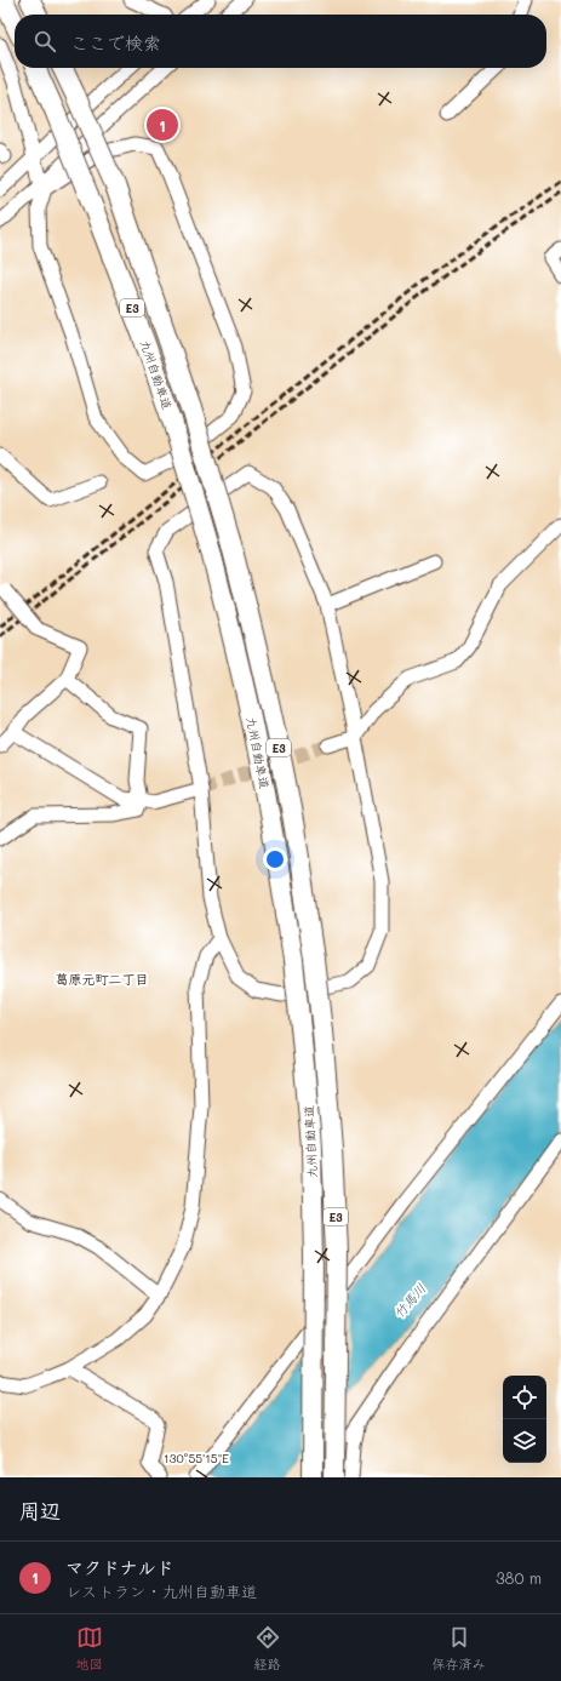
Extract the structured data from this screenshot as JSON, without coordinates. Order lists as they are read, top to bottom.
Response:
{
  "streets": {
    "highway": ["E3", "九州自動車道"]
  },
  "districts": ["葛原元町二丁目"],
  "water": ["竹馬川"],
  "page": {
    "search": "ここで検索",
    "pins": "1",
    "heading": "周辺",
    "list": [
      {
        "mark": "1",
        "name": "マクドナルド",
        "note": "レストラン · 九州自動車道",
        "value": "380 m"
      }
    ],
    "nav": ["地図", "経路", "保存済み"]
  },
  "coordinates": ["130°55'15\"E"]
}
